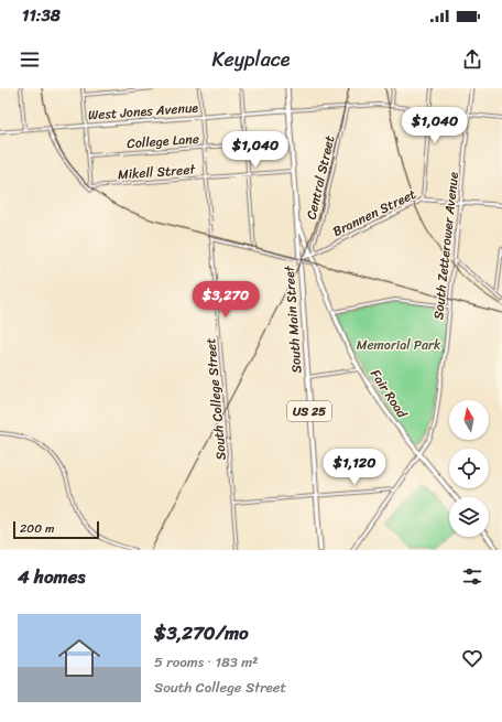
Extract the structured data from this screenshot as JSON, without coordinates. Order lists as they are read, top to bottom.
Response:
{
  "streets": {
    "main road": ["South Main Street", "Fair Road", "US 25"],
    "street": [
      "West Jones Avenue",
      "College Lane",
      "Mikell Street",
      "Central Street",
      "Brannen Street",
      "South Zetterower Avenue",
      "South College Street"
    ]
  },
  "crossings": [
    ["West Jones Avenue", "South Main Street"],
    ["West Jones Avenue", "South College Street"],
    ["College Lane", "South Main Street"],
    ["College Lane", "South College Street"],
    ["Mikell Street", "South Main Street"],
    ["Mikell Street", "South College Street"],
    ["Central Street", "Brannen Street"],
    ["Central Street", "Fair Road"],
    ["Brannen Street", "South Zetterower Avenue"],
    ["Brannen Street", "Fair Road"],
    ["South Zetterower Avenue", "Fair Road"],
    ["South Main Street", "Fair Road"]
  ],
  "parks": ["Memorial Park"],
  "scale_bar": "200 m",
  "north": "top",
  "page": {
    "status": "11:38",
    "header": "Keyplace",
    "price": [
      "$1,040",
      "$1,040",
      "$3,270",
      "$1,120"
    ],
    "scale": "200 m",
    "heading": "4 homes",
    "list": [
      {
        "name": "$3,270/mo",
        "note": "5 rooms · 183 m² · South College Street"
      }
    ]
  }
}
